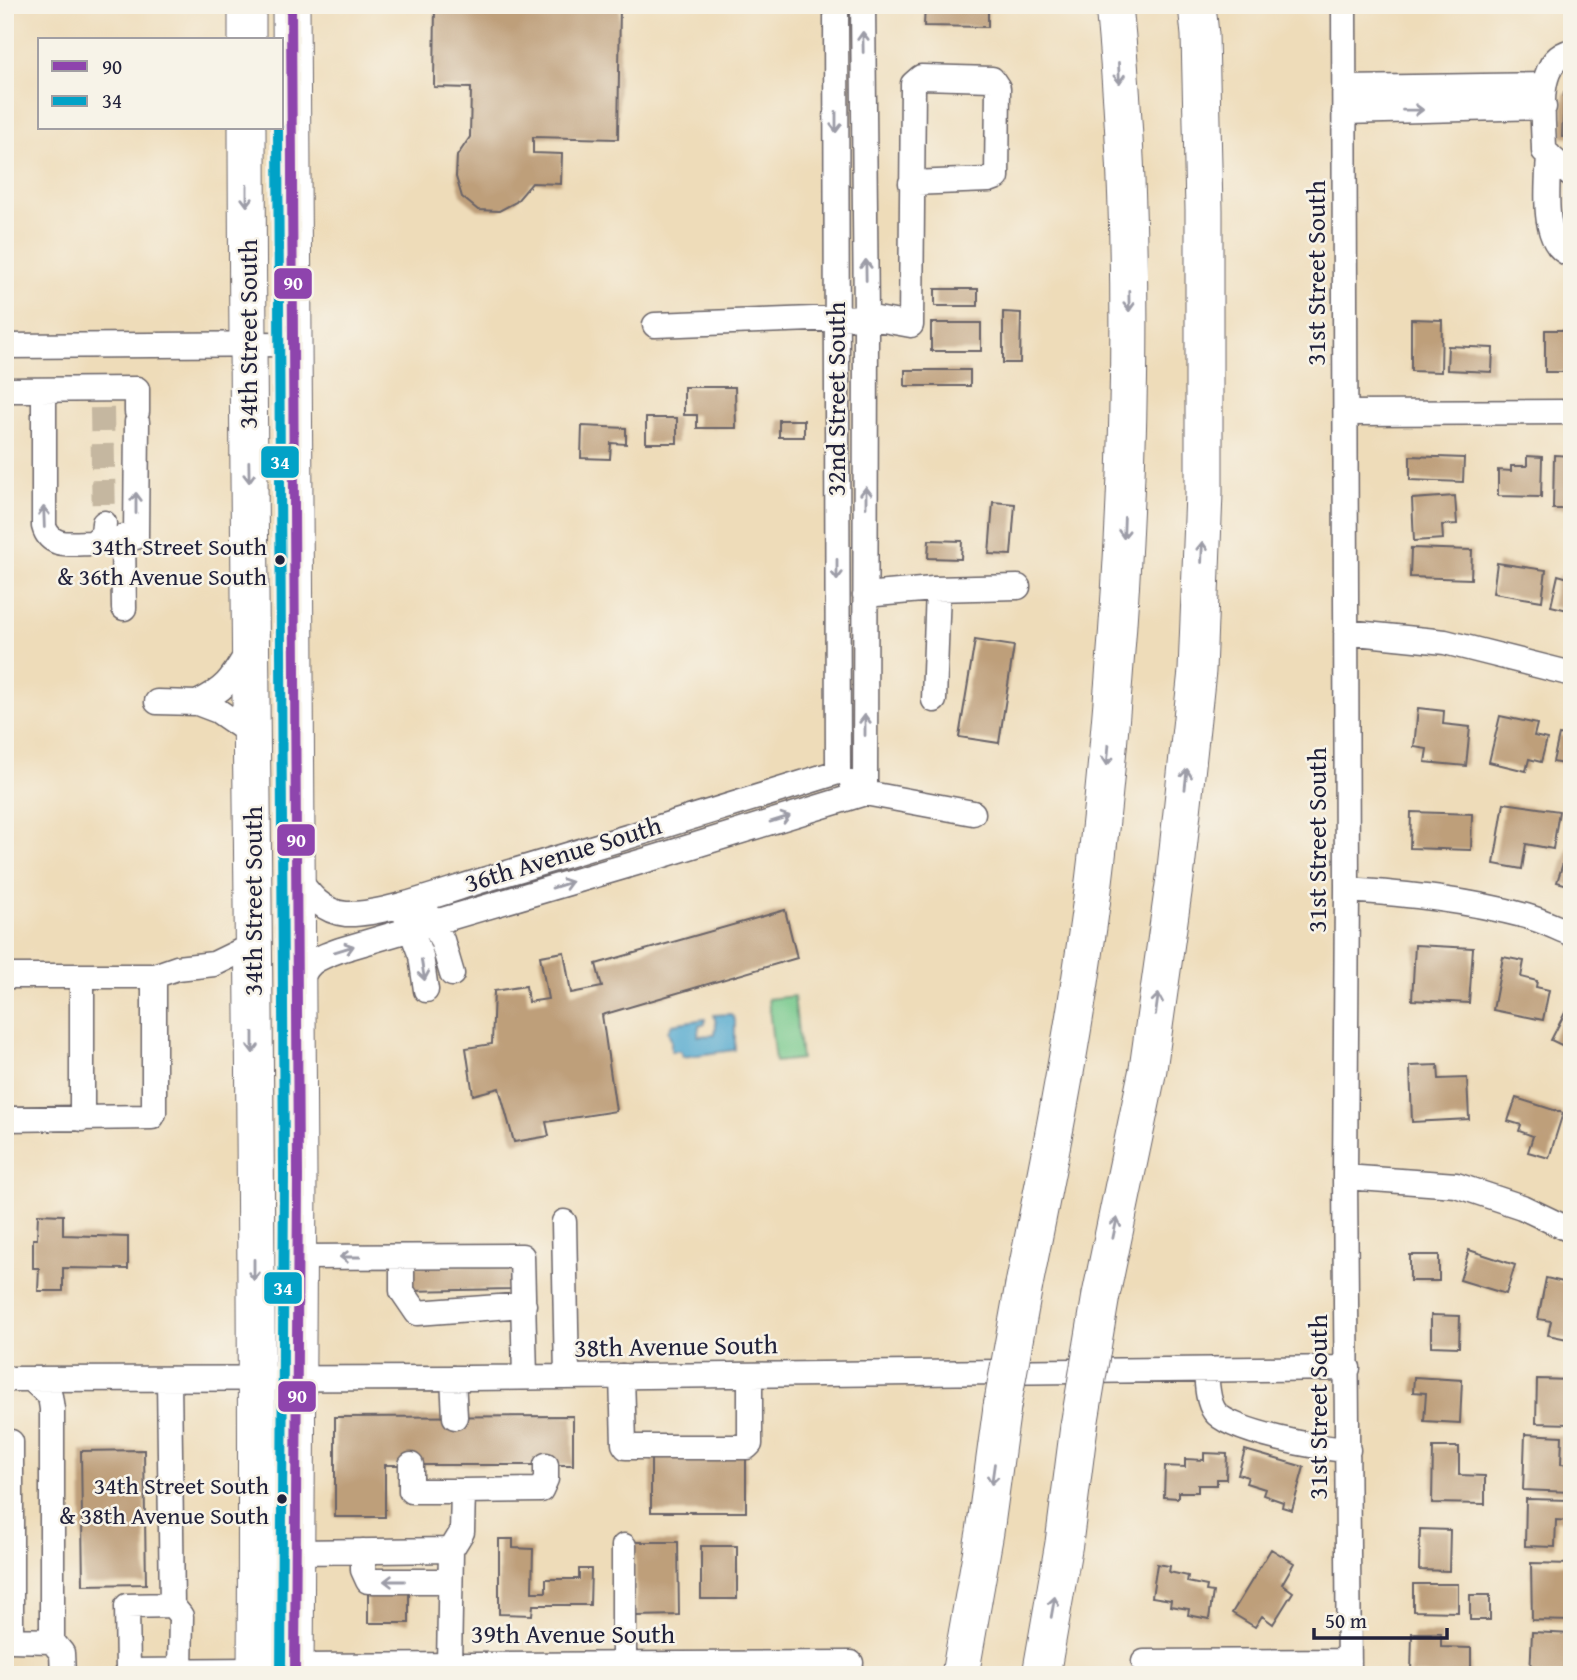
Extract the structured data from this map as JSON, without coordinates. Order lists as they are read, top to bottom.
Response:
{
  "streets": {
    "highway": ["34th Street South"],
    "street": [
      "31st Street South",
      "32nd Street South",
      "36th Avenue South",
      "38th Avenue South",
      "39th Avenue South"
    ]
  },
  "crossings": [
    ["31st Street South", "38th Avenue South"],
    ["34th Street South", "36th Avenue South"],
    ["34th Street South", "38th Avenue South"],
    ["34th Street South", "39th Avenue South"],
    ["32nd Street South", "36th Avenue South"]
  ],
  "places": ["34th Street South & 36th Avenue South", "34th Street South & 38th Avenue South"],
  "lines": ["transit line 90", "transit line 34"],
  "legend": ["90", "34"],
  "scale_bar": "50 m"
}
